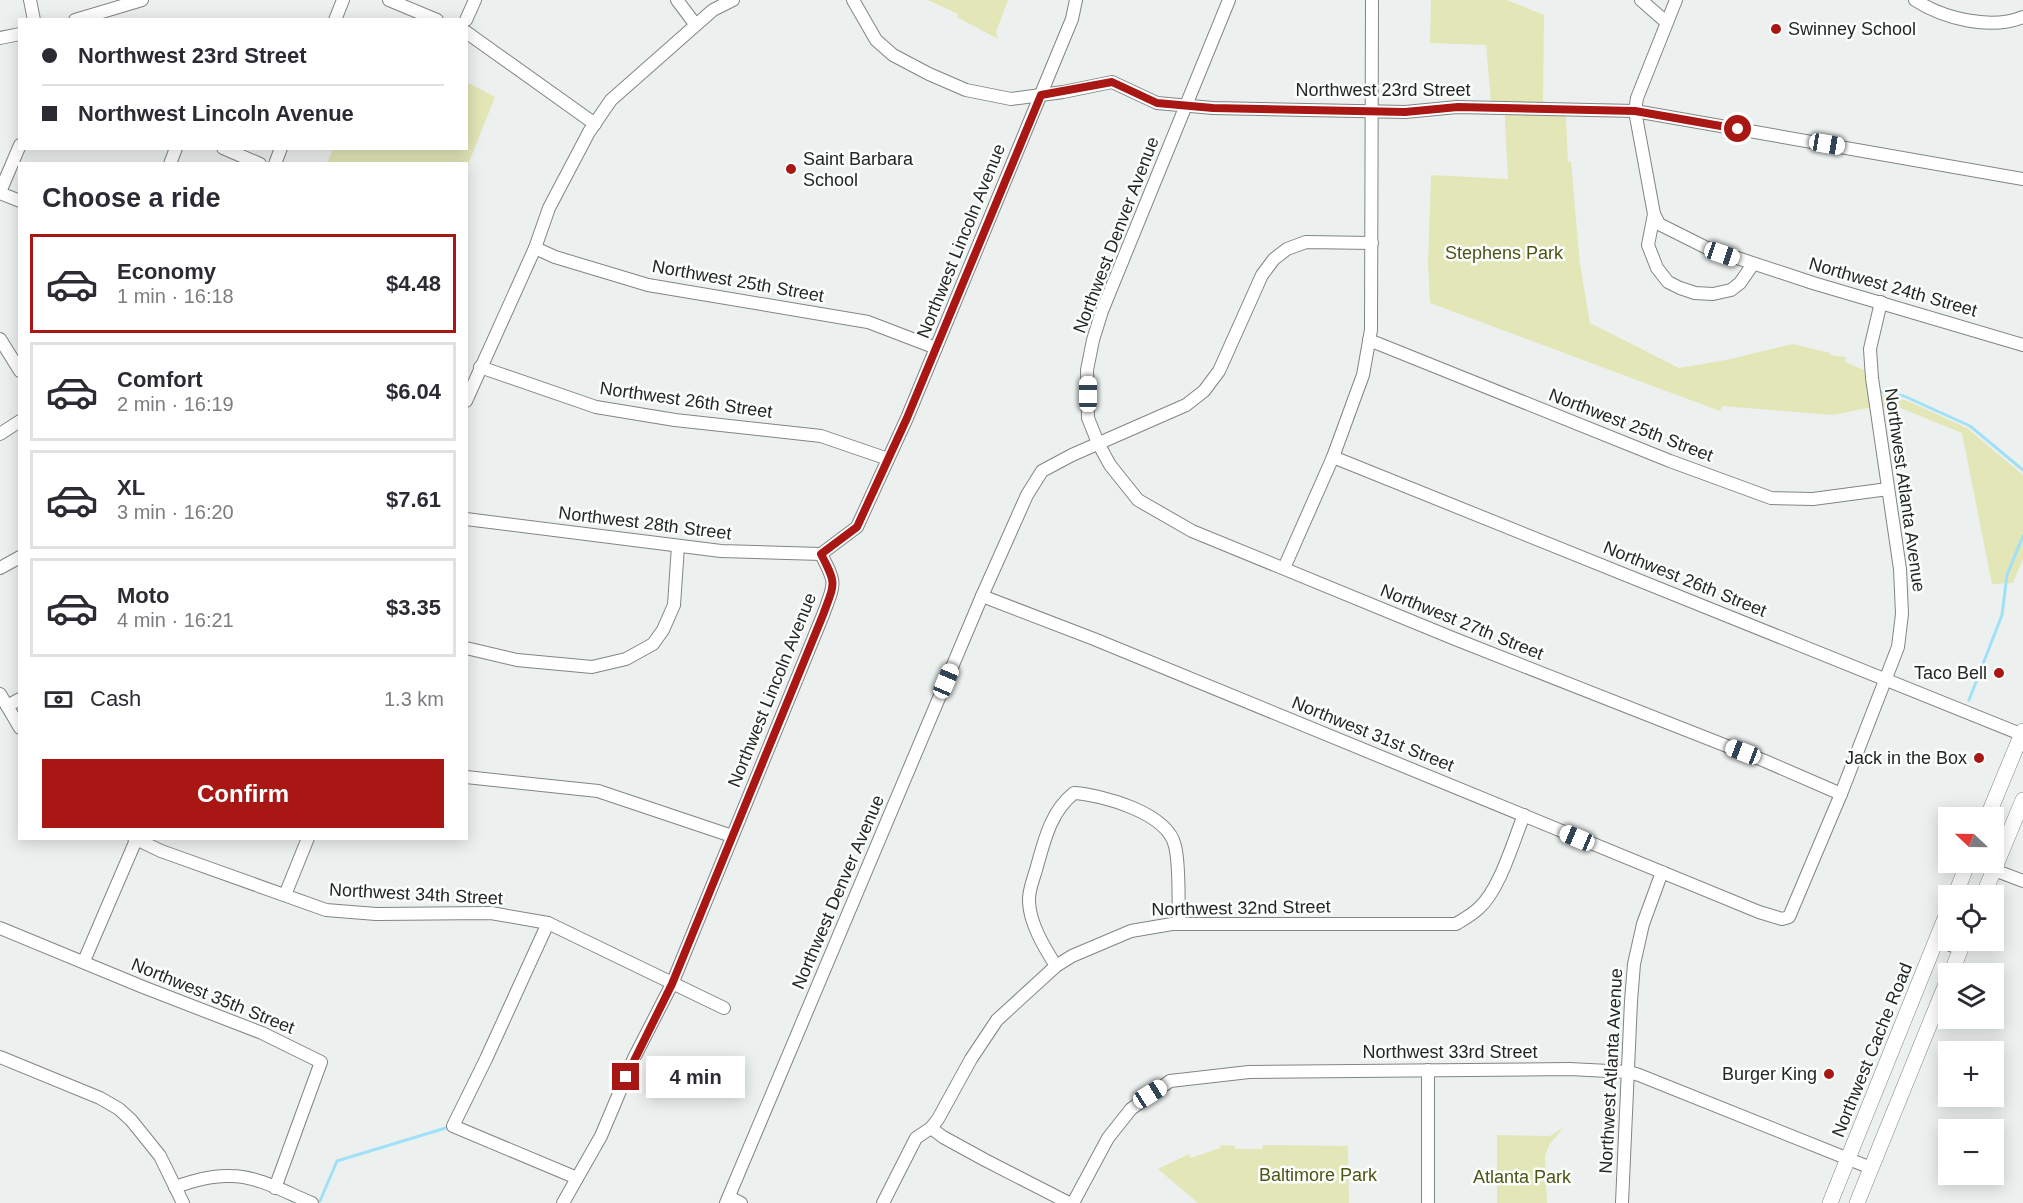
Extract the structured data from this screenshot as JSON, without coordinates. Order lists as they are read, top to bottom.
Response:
{
  "streets": {
    "main road": ["Northwest Cache Road"],
    "street": [
      "Northwest 23rd Street",
      "Northwest Denver Avenue",
      "Northwest Lincoln Avenue",
      "Northwest 25th Street",
      "Northwest 24th Street",
      "Northwest 26th Street",
      "Northwest Atlanta Avenue",
      "Northwest 28th Street",
      "Northwest 27th Street",
      "Northwest 31st Street",
      "Northwest 34th Street",
      "Northwest 32nd Street",
      "Northwest 35th Street",
      "Northwest 33rd Street"
    ]
  },
  "crossings": [
    ["Northwest 23rd Street", "Northwest Denver Avenue"],
    ["Northwest 23rd Street", "Northwest Lincoln Avenue"],
    ["Northwest Denver Avenue", "Northwest 27th Street"],
    ["Northwest Denver Avenue", "Northwest 31st Street"],
    ["Northwest Lincoln Avenue", "Northwest 25th Street"],
    ["Northwest Lincoln Avenue", "Northwest 26th Street"],
    ["Northwest Lincoln Avenue", "Northwest 28th Street"],
    ["Northwest Lincoln Avenue", "Northwest 34th Street"],
    ["Northwest 25th Street", "Northwest Atlanta Avenue"],
    ["Northwest 24th Street", "Northwest Atlanta Avenue"],
    ["Northwest 26th Street", "Northwest Atlanta Avenue"],
    ["Northwest Atlanta Avenue", "Northwest 27th Street"],
    ["Northwest Atlanta Avenue", "Northwest 31st Street"],
    ["Northwest Atlanta Avenue", "Northwest 33rd Street"],
    ["Northwest 31st Street", "Northwest 32nd Street"],
    ["Northwest Cache Road", "Northwest 33rd Street"]
  ],
  "parks": ["Stephens Park", "Baltimore Park", "Atlanta Park"],
  "places": [
    "Swinney School",
    "Saint Barbara School",
    "Taco Bell",
    "Jack in the Box",
    "Burger King"
  ],
  "north": "left",
  "page": {
    "banner": ["Northwest 23rd Street", "Northwest Lincoln Avenue"],
    "heading": "Choose a ride",
    "list": [
      {
        "name": "Economy",
        "note": "1 min · 16:18",
        "value": "$4.48"
      },
      {
        "name": "Comfort",
        "note": "2 min · 16:19",
        "value": "$6.04"
      },
      {
        "name": "XL",
        "note": "3 min · 16:20",
        "value": "$7.61"
      },
      {
        "name": "Moto",
        "note": "4 min · 16:21",
        "value": "$3.35"
      }
    ],
    "pay": ["Cash", "1.3 km"],
    "buttons": "Confirm",
    "map_buttons": ["+", "−"],
    "bubble": "4 min"
  }
}
